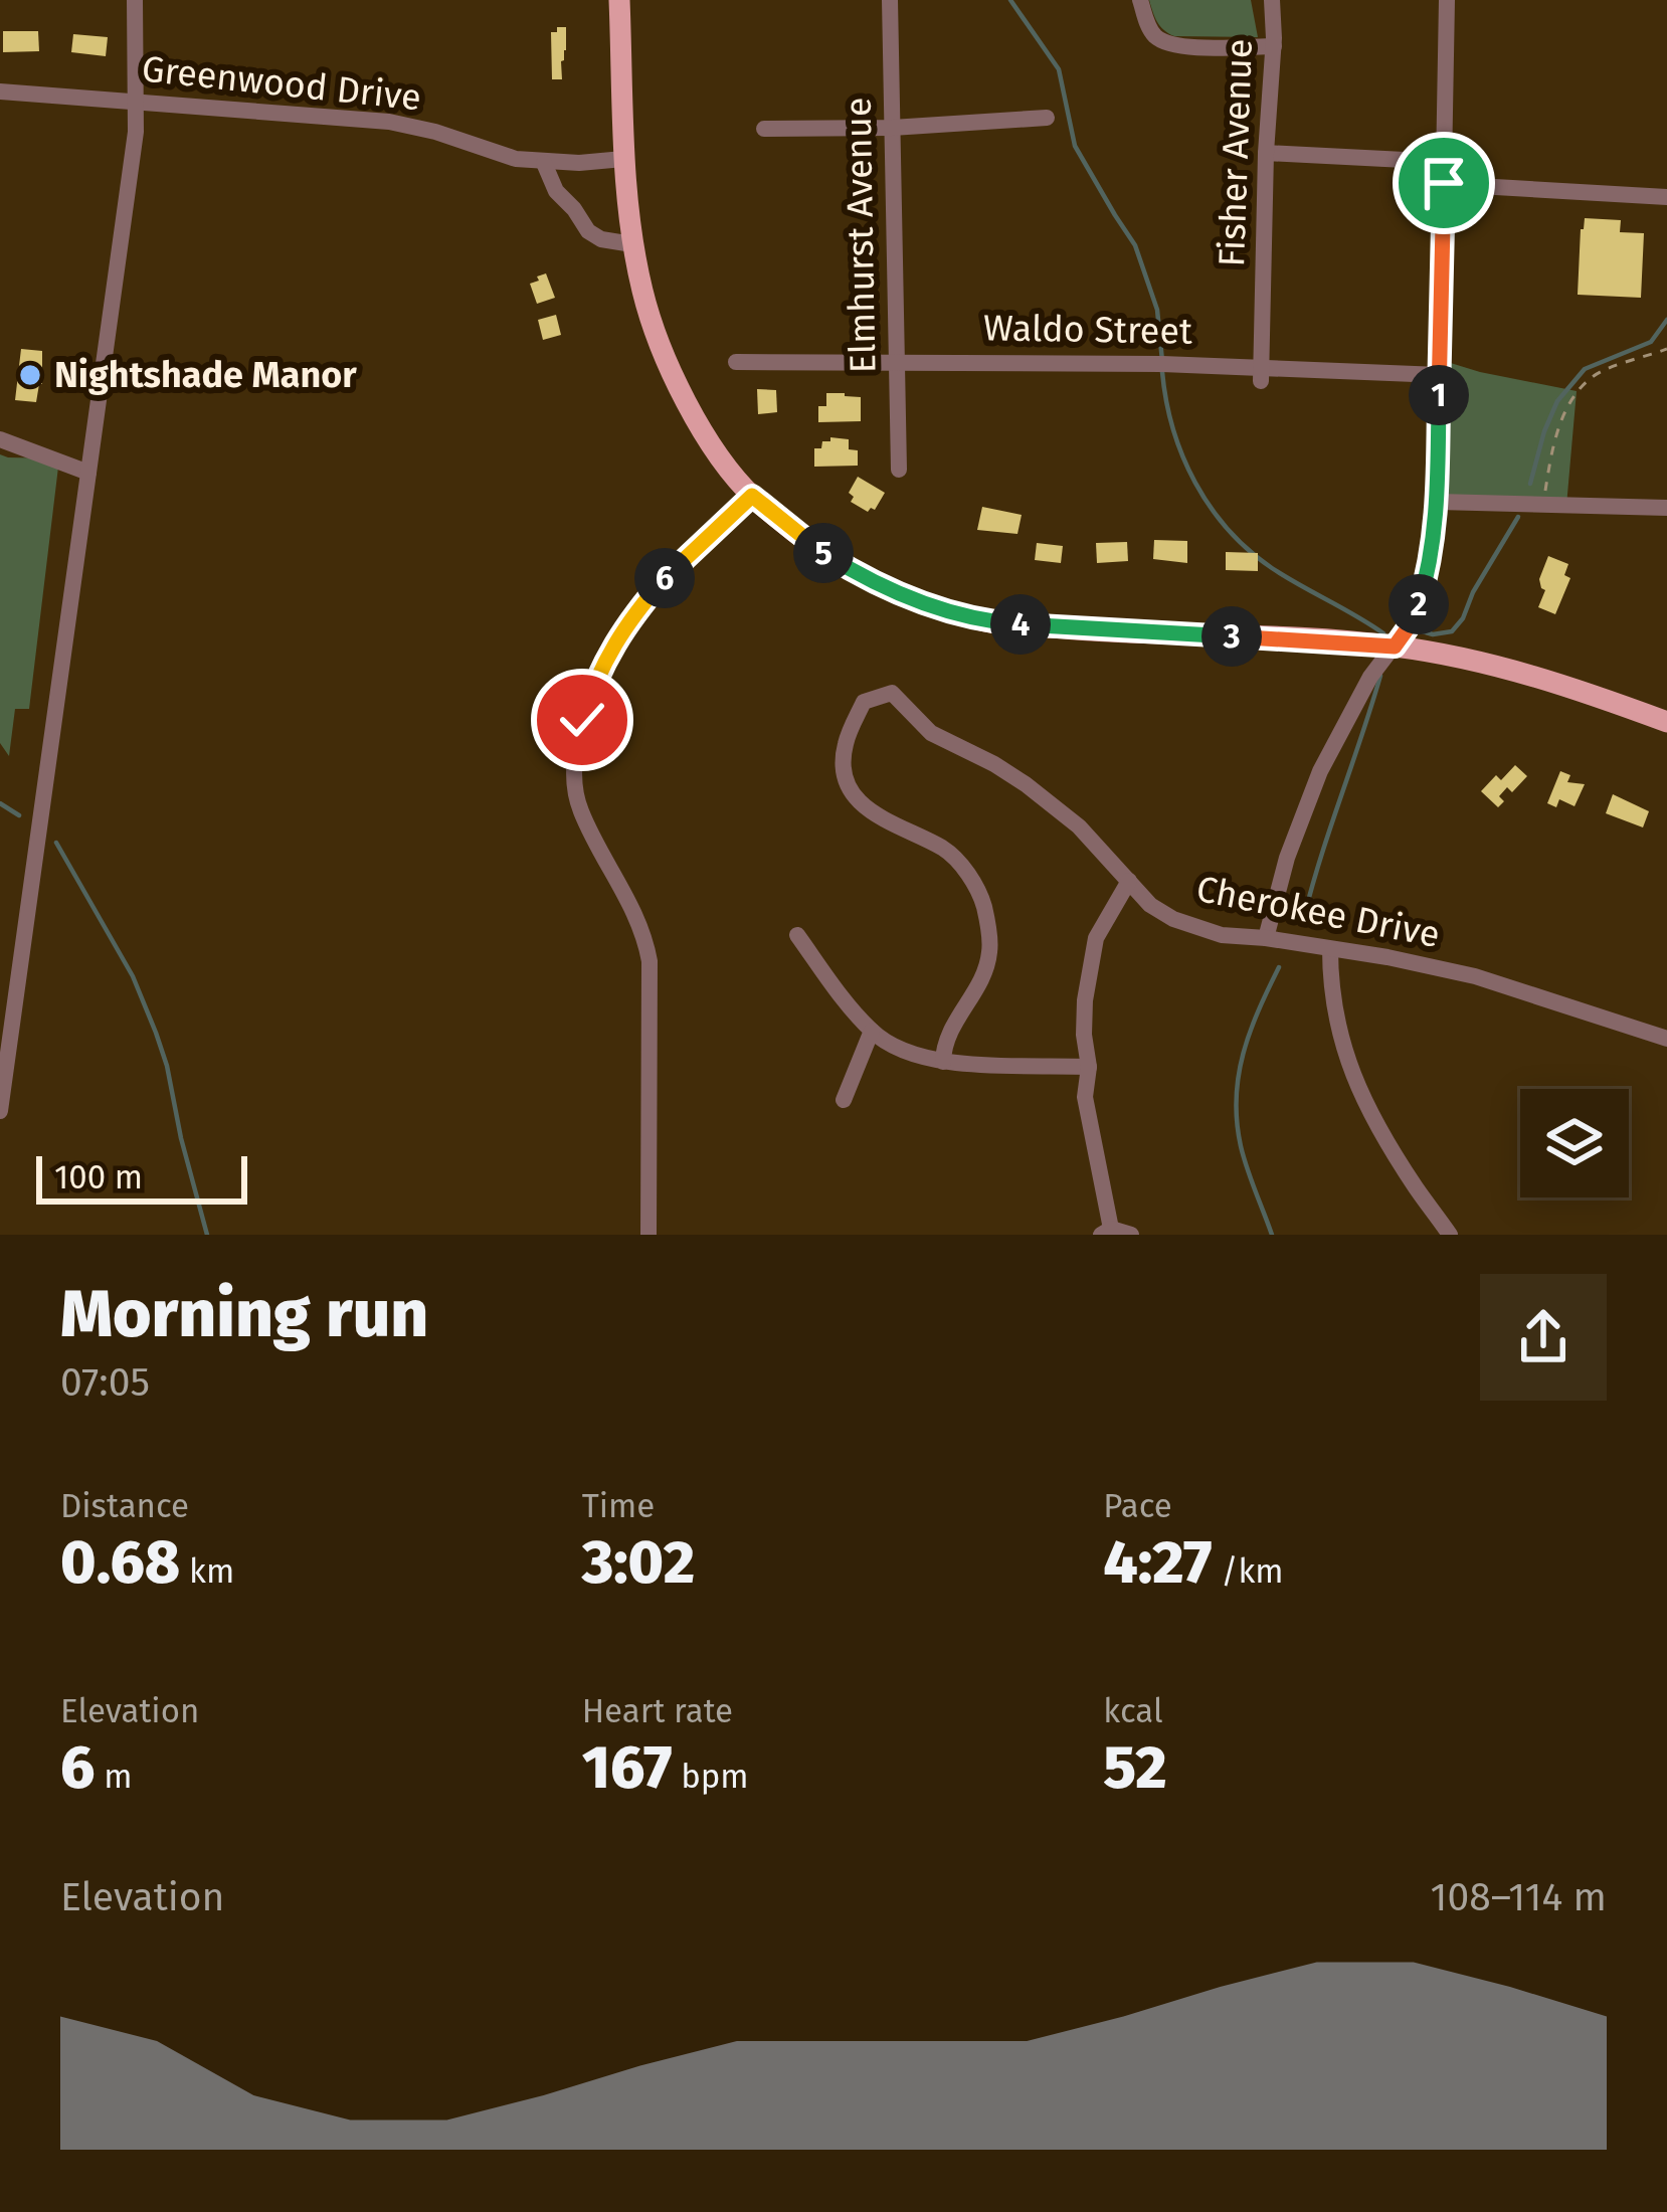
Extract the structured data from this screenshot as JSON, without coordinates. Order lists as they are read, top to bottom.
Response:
{
  "streets": {
    "street": [
      "Greenwood Drive",
      "Fisher Avenue",
      "Elmhurst Avenue",
      "Waldo Street",
      "Cherokee Drive"
    ]
  },
  "crossings": [
    ["Fisher Avenue", "Waldo Street"],
    ["Elmhurst Avenue", "Waldo Street"]
  ],
  "places": ["Nightshade Manor"],
  "scale_bar": "100 m",
  "page": {
    "pins": [
      "1",
      "5",
      "6",
      "2",
      "4",
      "3"
    ],
    "scale": "100 m",
    "heading": ["Morning run", "07:05"],
    "stats": [
      ["Distance", "0.68 km"],
      ["Time", "3:02"],
      ["Pace", "4:27 /km"],
      ["Elevation", "6 m"],
      ["Heart rate", "167 bpm"],
      ["kcal", "52"]
    ],
    "chart": ["Elevation", "108–114 m"]
  }
}
